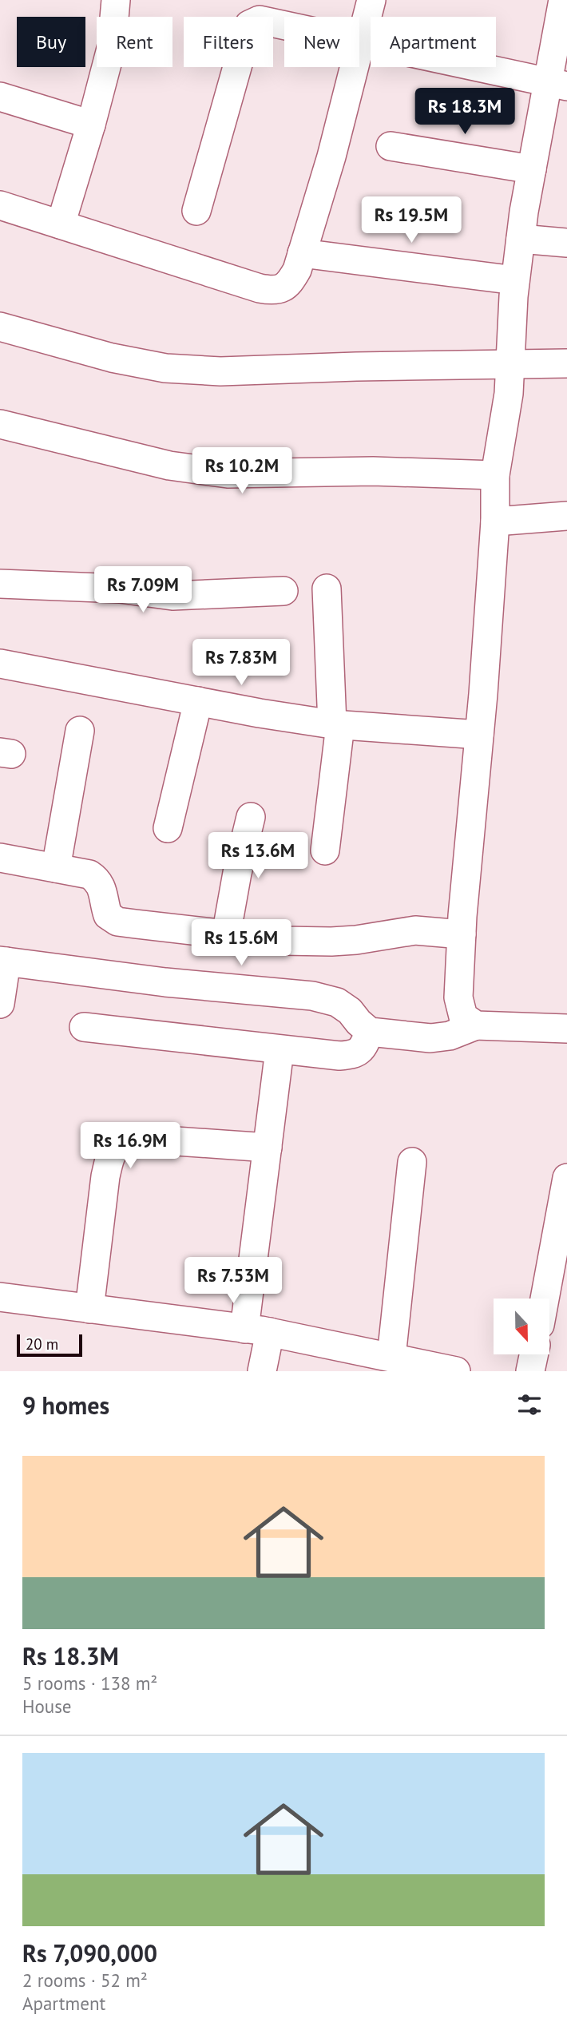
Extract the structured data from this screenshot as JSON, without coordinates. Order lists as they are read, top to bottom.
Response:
{
  "scale_bar": "20 m",
  "north": "bottom",
  "page": {
    "chip": [
      "Buy",
      "Rent",
      "Filters",
      "New",
      "Apartment"
    ],
    "price": [
      "Rs 18.3M",
      "Rs 19.5M",
      "Rs 10.2M",
      "Rs 7.09M",
      "Rs 7.83M",
      "Rs 13.6M",
      "Rs 15.6M",
      "Rs 16.9M",
      "Rs 7.53M"
    ],
    "scale": "20 m",
    "heading": "9 homes",
    "list": [
      {
        "name": "Rs 18.3M",
        "note": "5 rooms · 138 m² · House"
      },
      {
        "name": "Rs 7,090,000",
        "note": "2 rooms · 52 m² · Apartment"
      }
    ]
  }
}
